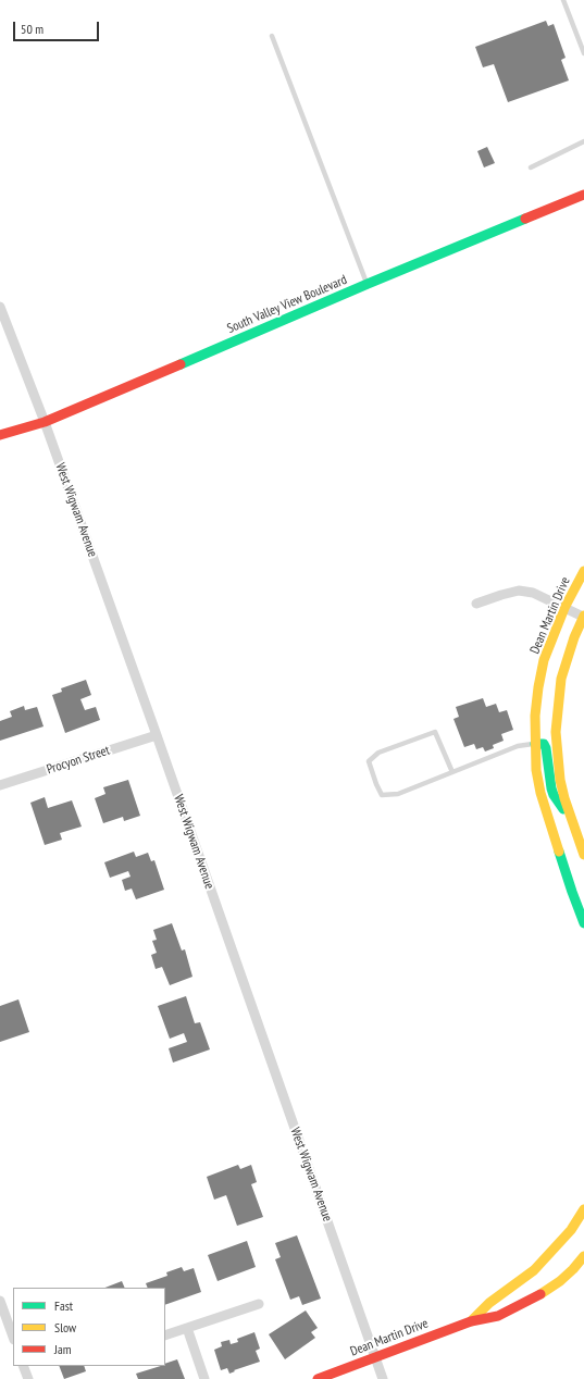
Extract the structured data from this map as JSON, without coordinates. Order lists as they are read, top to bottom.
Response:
{
  "streets": {
    "street": [
      "South Valley View Boulevard",
      "West Wigwam Avenue",
      "Dean Martin Drive",
      "Procyon Street"
    ]
  },
  "crossings": [
    ["South Valley View Boulevard", "West Wigwam Avenue"],
    ["West Wigwam Avenue", "Dean Martin Drive"],
    ["West Wigwam Avenue", "Procyon Street"]
  ],
  "legend": ["Fast", "Slow", "Jam"],
  "scale_bar": "50 m"
}
